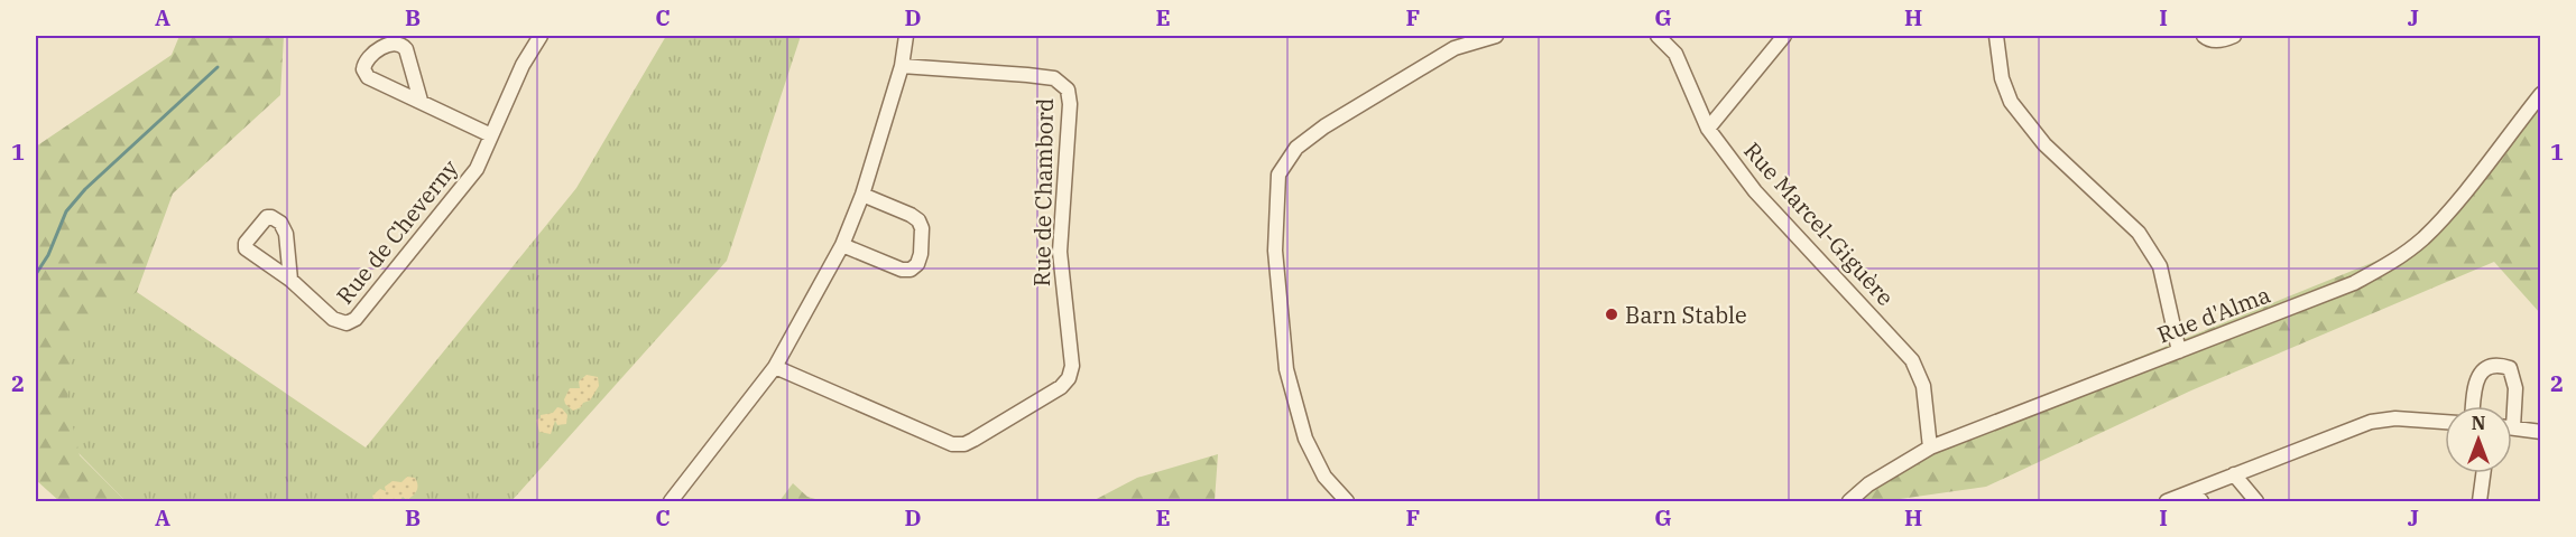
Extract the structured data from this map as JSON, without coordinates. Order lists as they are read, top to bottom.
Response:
{
  "streets": {
    "street": [
      "Rue de Chambord",
      "Rue Marcel-Giguère",
      "Rue de Cheverny",
      "Rue d'Alma"
    ]
  },
  "crossings": [
    ["Rue Marcel-Giguère", "Rue d'Alma"]
  ],
  "places": ["Barn Stable"],
  "north": "top",
  "grid": {
    "columns": [
      "A",
      "B",
      "C",
      "D",
      "E",
      "F",
      "G",
      "H",
      "I",
      "J"
    ],
    "rows": ["1", "2"]
  }
}
